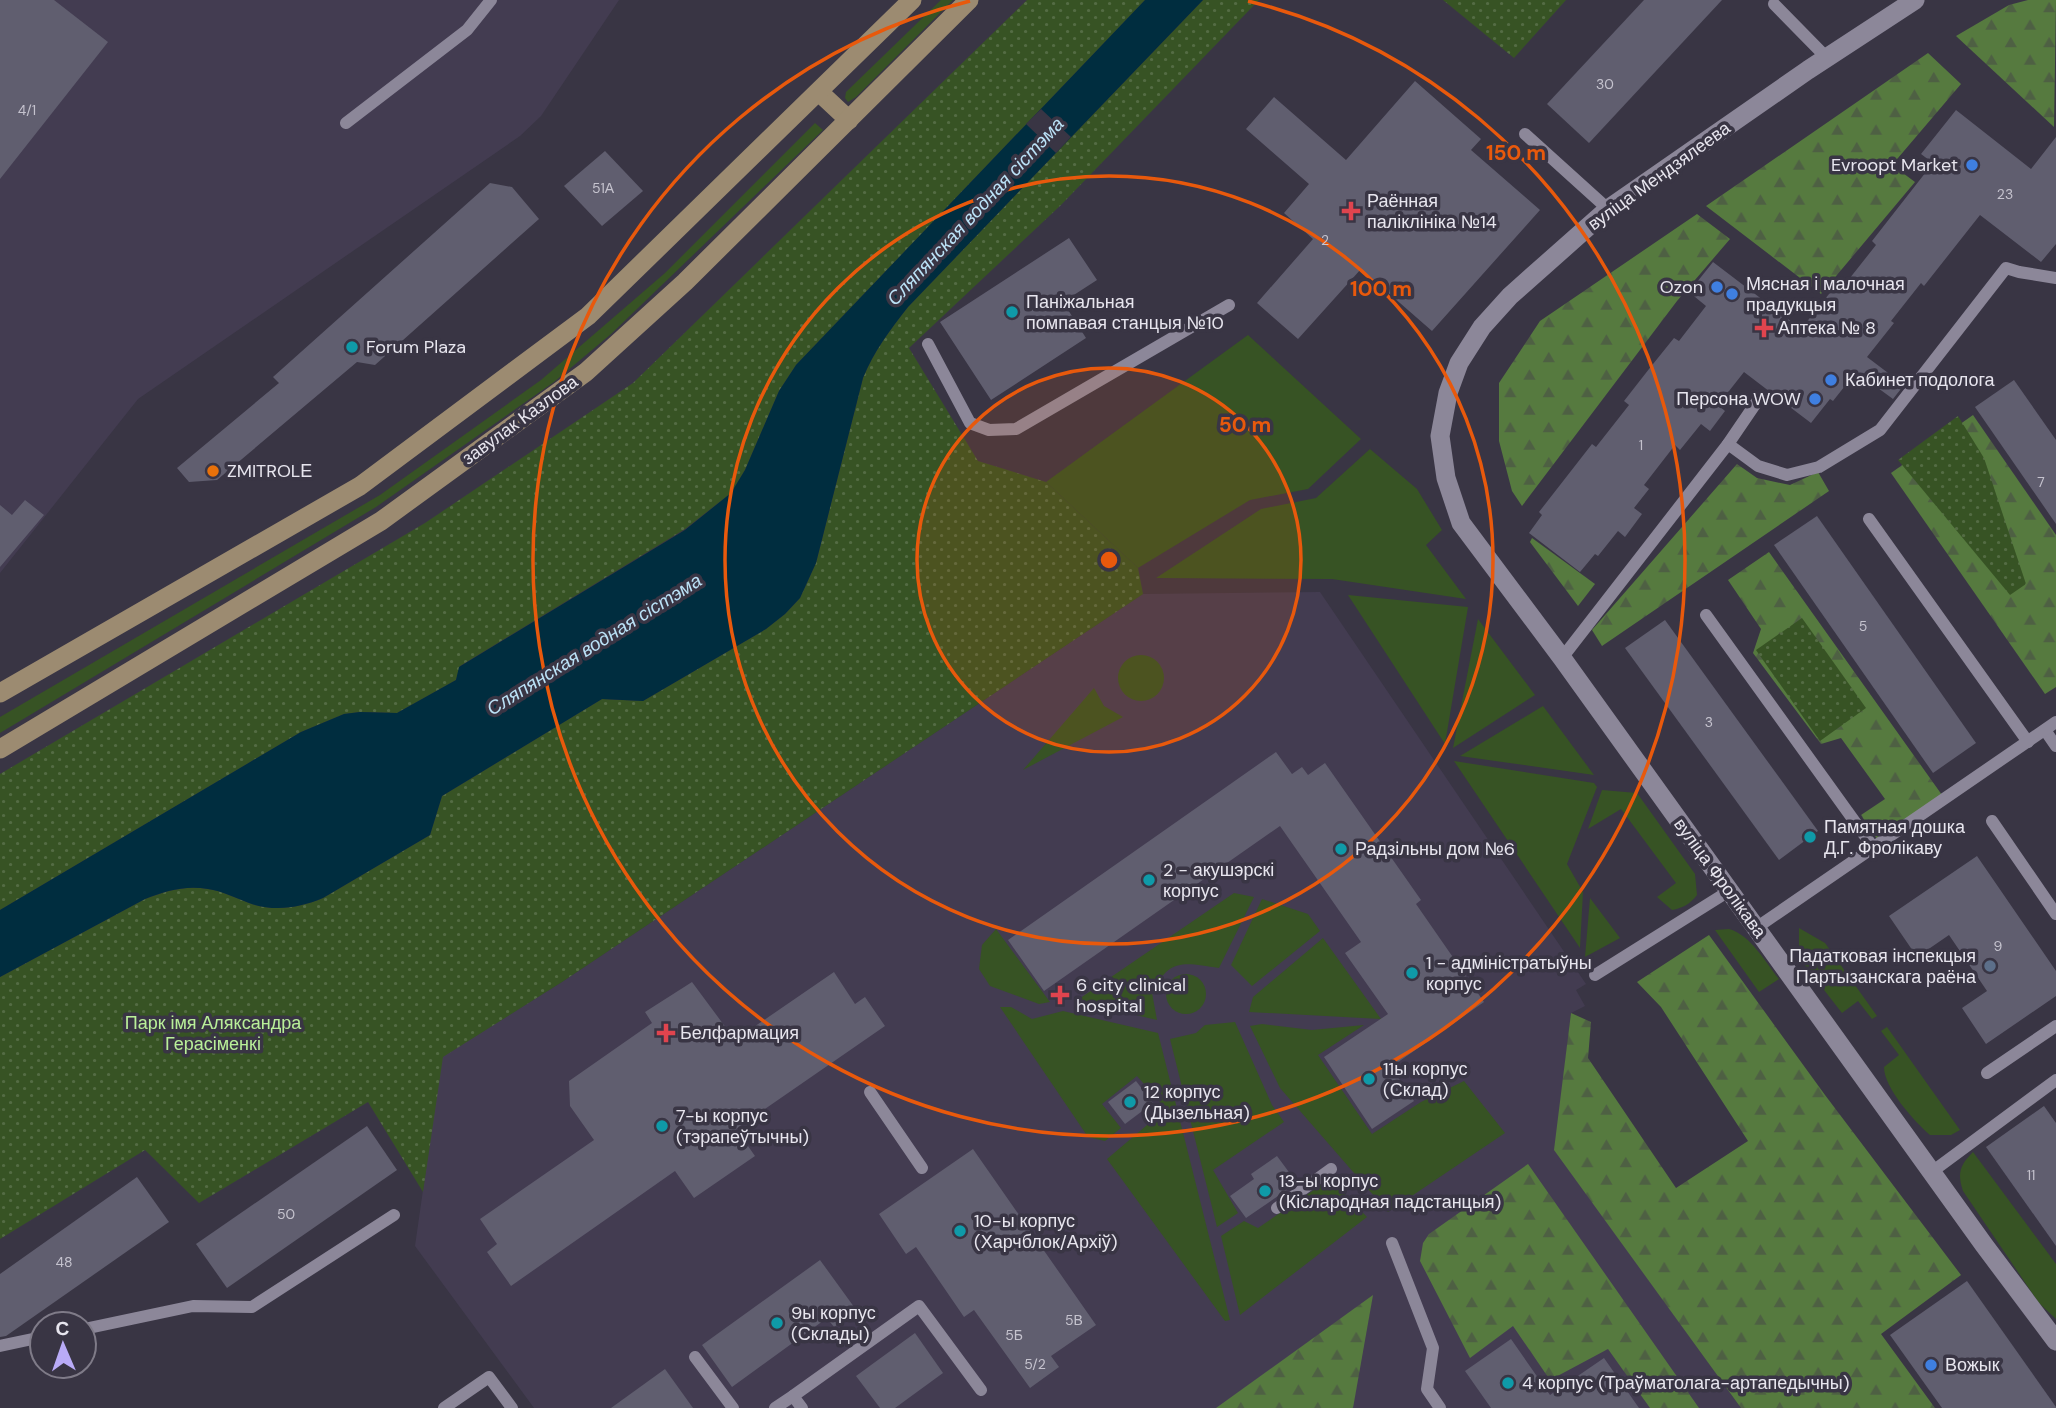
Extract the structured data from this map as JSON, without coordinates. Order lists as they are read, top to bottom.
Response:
{
  "streets": {
    "main road": ["завулак Казлова"],
    "street": ["вуліца Мендзялеева", "вуліца Фролікава"]
  },
  "crossings": [
    ["вуліца Мендзялеева", "вуліца Фролікава"]
  ],
  "water": ["Сляпянская водная сістэма"],
  "parks": ["Парк імя Аляксандра Герасіменкі"],
  "places": {
    "other": [
      "Evroopt Market",
      "Ozon",
      "Мясная і малочная прадукцыя",
      "Паніжальная помпавая станцыя №10",
      "Forum Plaza",
      "Кабинет подолога",
      "Персона WOW",
      "ZMITROLЕ",
      "Памятная дошка Д.Г. Фролікаву",
      "Радзільны дом №6",
      "2 - акушэрскі корпус",
      "Падатковая інспекцыя Партызанскага раёна",
      "1 - адміністратыўны корпус",
      "11ы корпус (Склад)",
      "12 корпус (Дызельная)",
      "7-ы корпус (тэрапеўтычны)",
      "13-ы корпус (Кіслародная падстанцыя)",
      "10-ы корпус (Харчблок/Архіў)",
      "9ы корпус (Склады)",
      "Вожык",
      "4 корпус (Траўматолага-артапедычны)"
    ],
    "health": [
      "Раённая паліклініка №14",
      "Аптека № 8",
      "6 city clinical hospital",
      "Белфармация"
    ]
  },
  "house_numbers": [
    "30",
    "4/1",
    "51А",
    "23",
    "2",
    "1",
    "7",
    "5",
    "3",
    "9",
    "11",
    "50",
    "48",
    "5В",
    "5Б",
    "5/2"
  ],
  "north": "top",
  "rings": ["150 m", "100 m", "50 m"]
}
